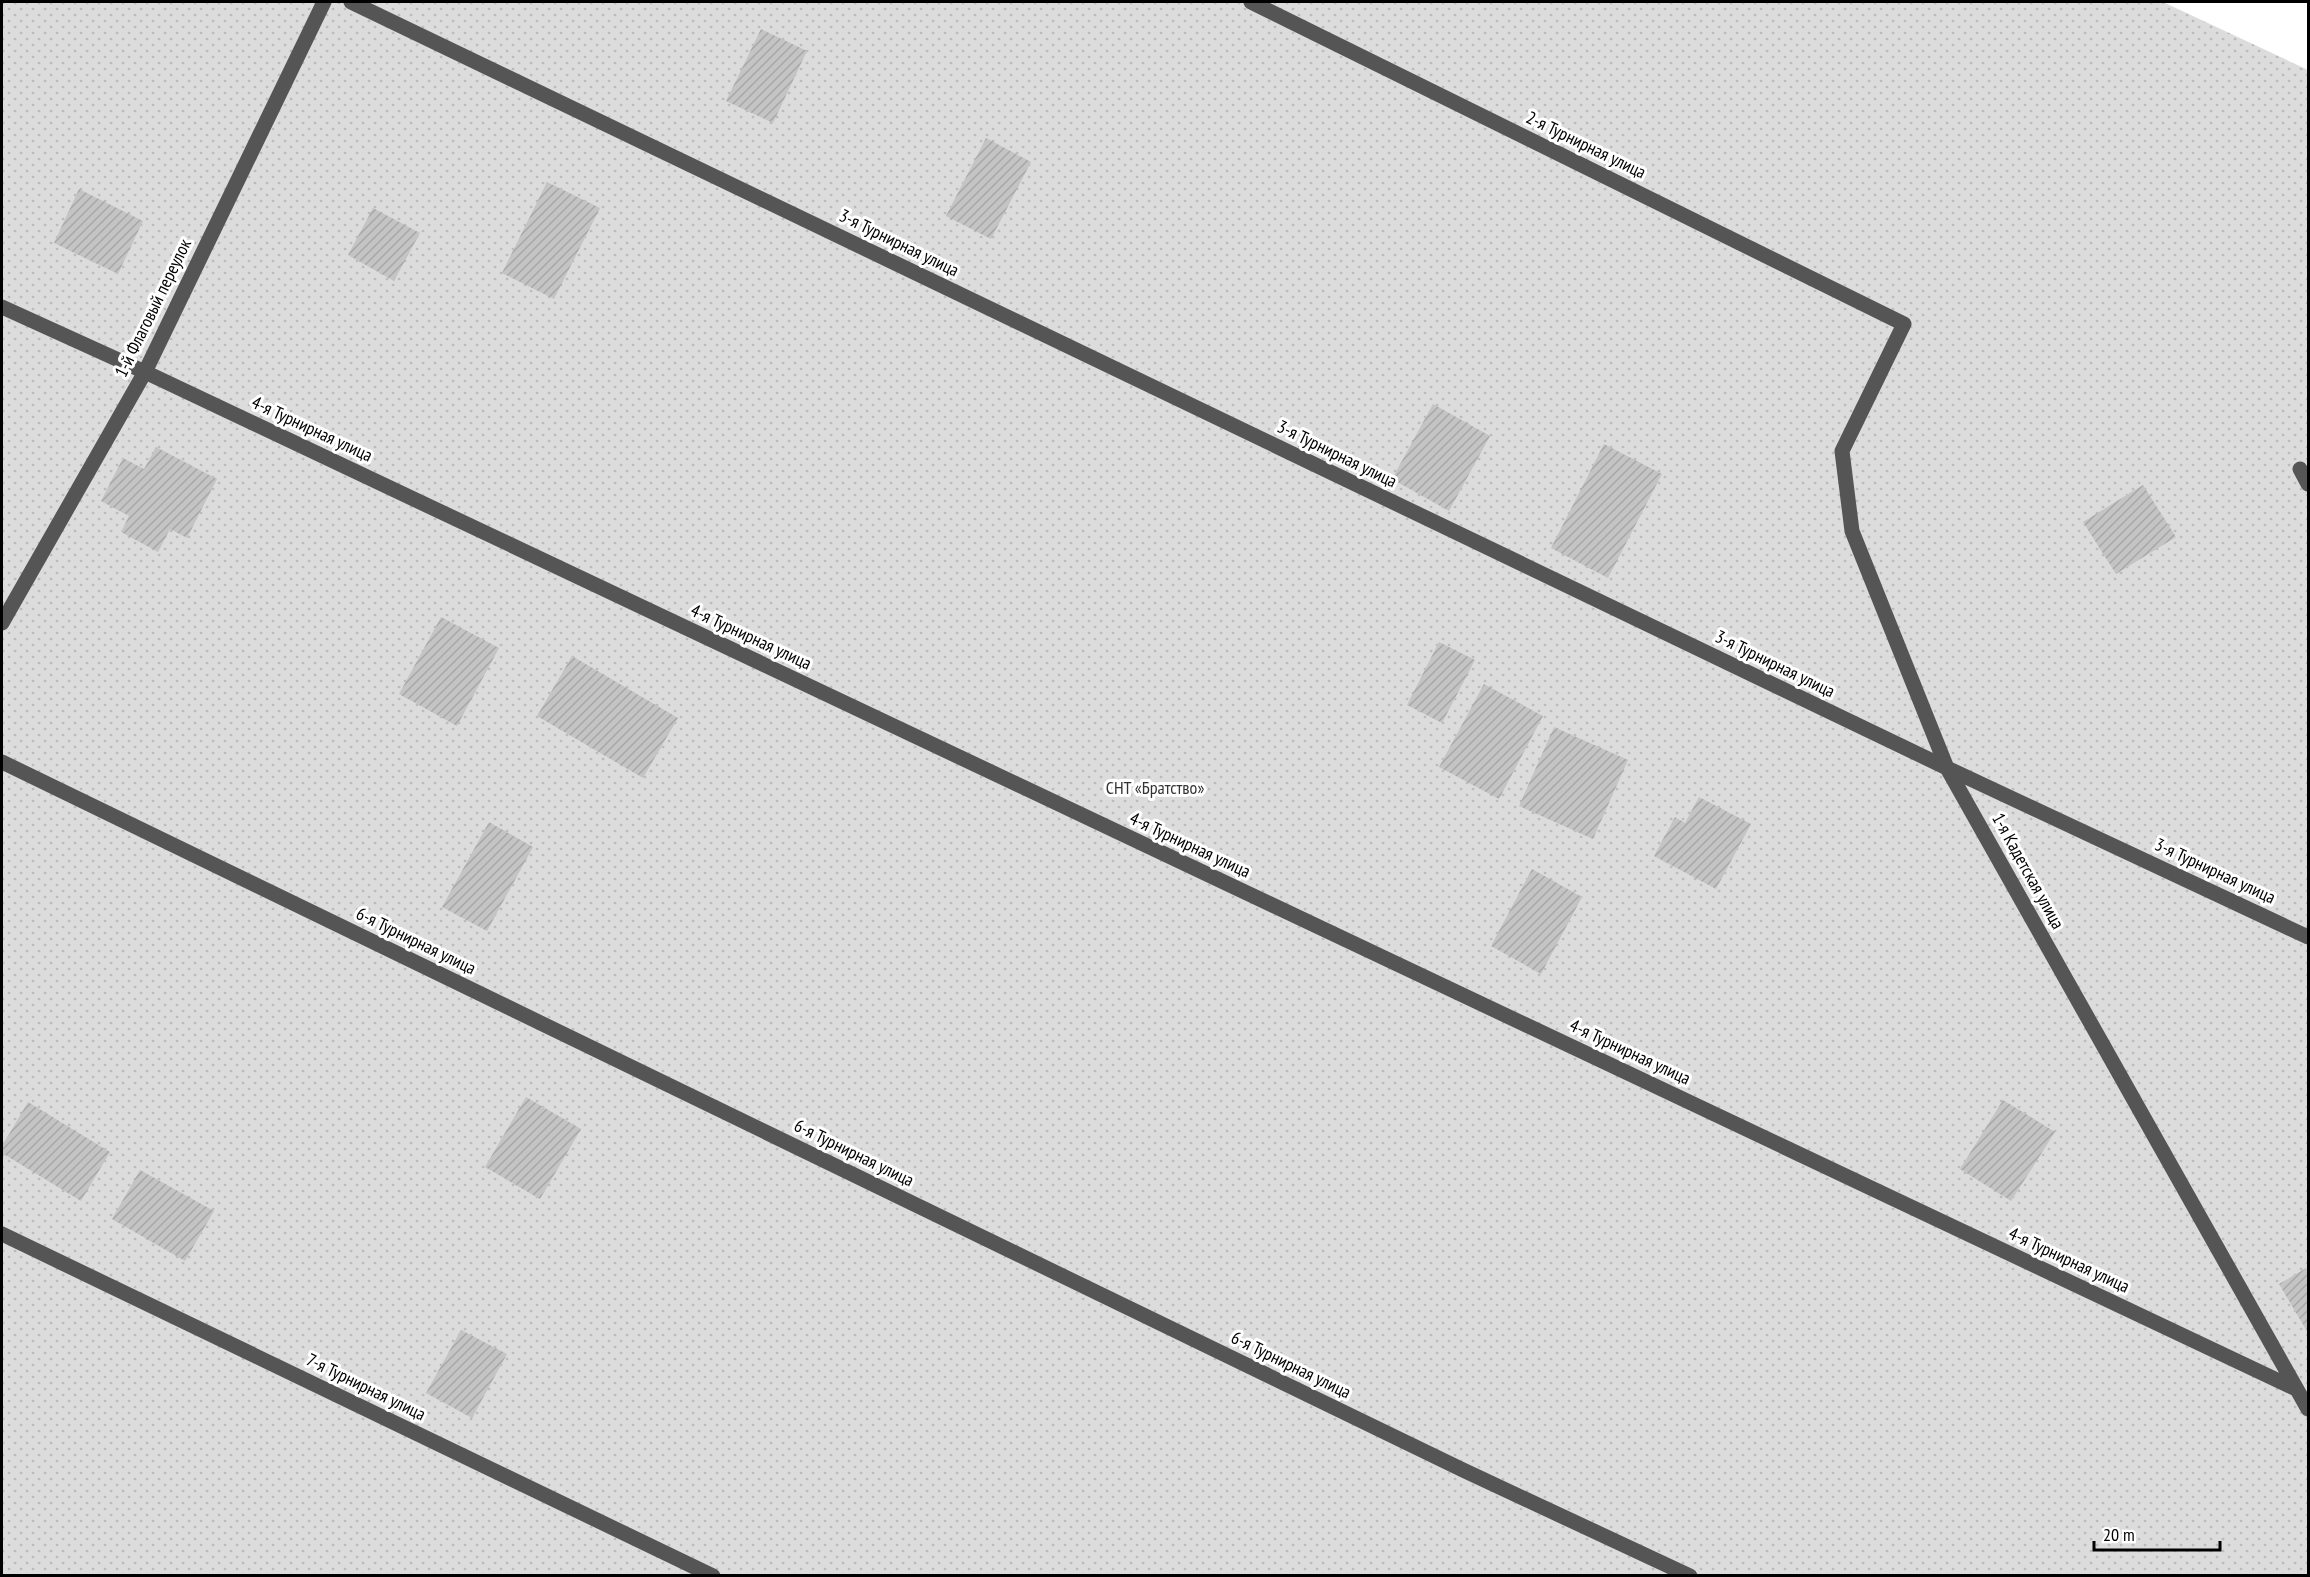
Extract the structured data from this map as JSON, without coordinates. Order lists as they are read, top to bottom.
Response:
{
  "streets": {
    "lane": [
      "2-я Турнирная улица",
      "3-я Турнирная улица",
      "1-й Флаговый переулок",
      "4-я Турнирная улица",
      "1-я Кадетская улица",
      "6-я Турнирная улица",
      "7-я Турнирная улица"
    ]
  },
  "crossings": [
    ["2-я Турнирная улица", "1-я Кадетская улица"],
    ["3-я Турнирная улица", "1-я Кадетская улица"],
    ["1-й Флаговый переулок", "4-я Турнирная улица"],
    ["4-я Турнирная улица", "1-я Кадетская улица"]
  ],
  "parks": ["СНТ «Братство»"],
  "scale_bar": "20 m"
}
